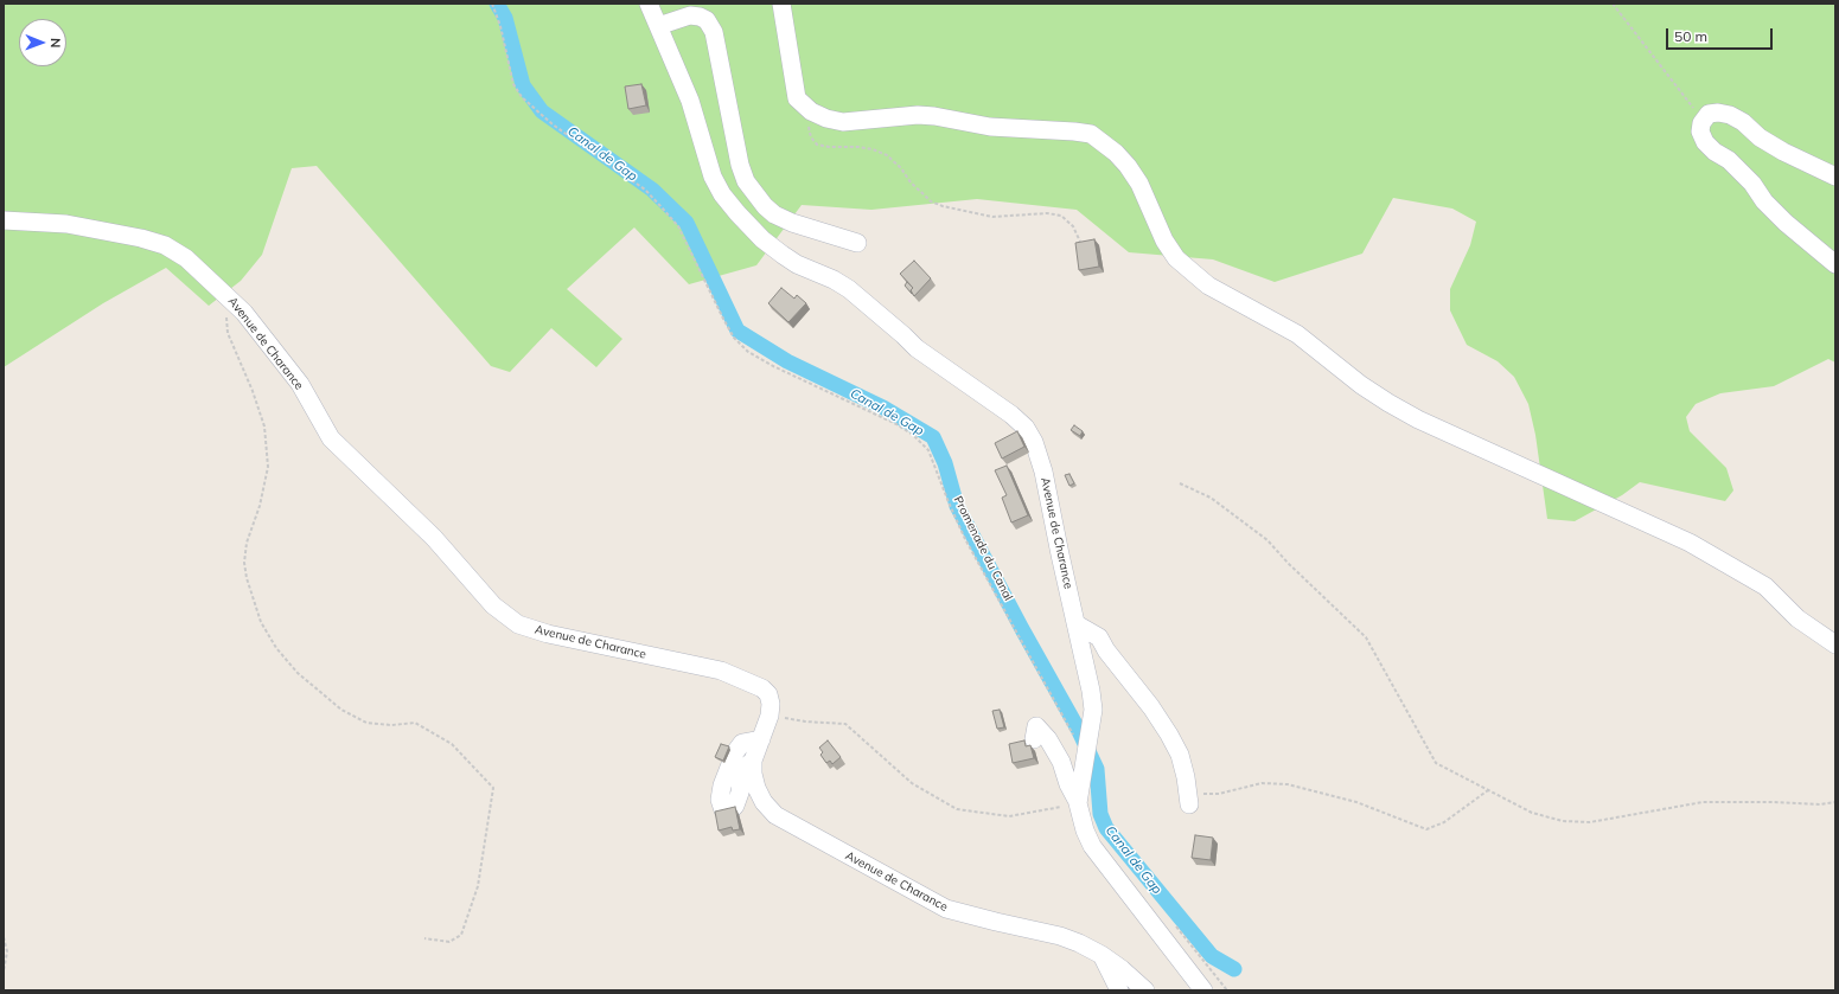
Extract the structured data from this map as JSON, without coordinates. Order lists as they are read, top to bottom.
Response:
{
  "streets": {
    "street": ["Avenue de Charance"],
    "path": ["Promenade du Canal"]
  },
  "crossings": [
    ["Avenue de Charance", "Promenade du Canal"]
  ],
  "water": ["Canal de Gap"],
  "scale_bar": "50 m",
  "north": "right"
}
